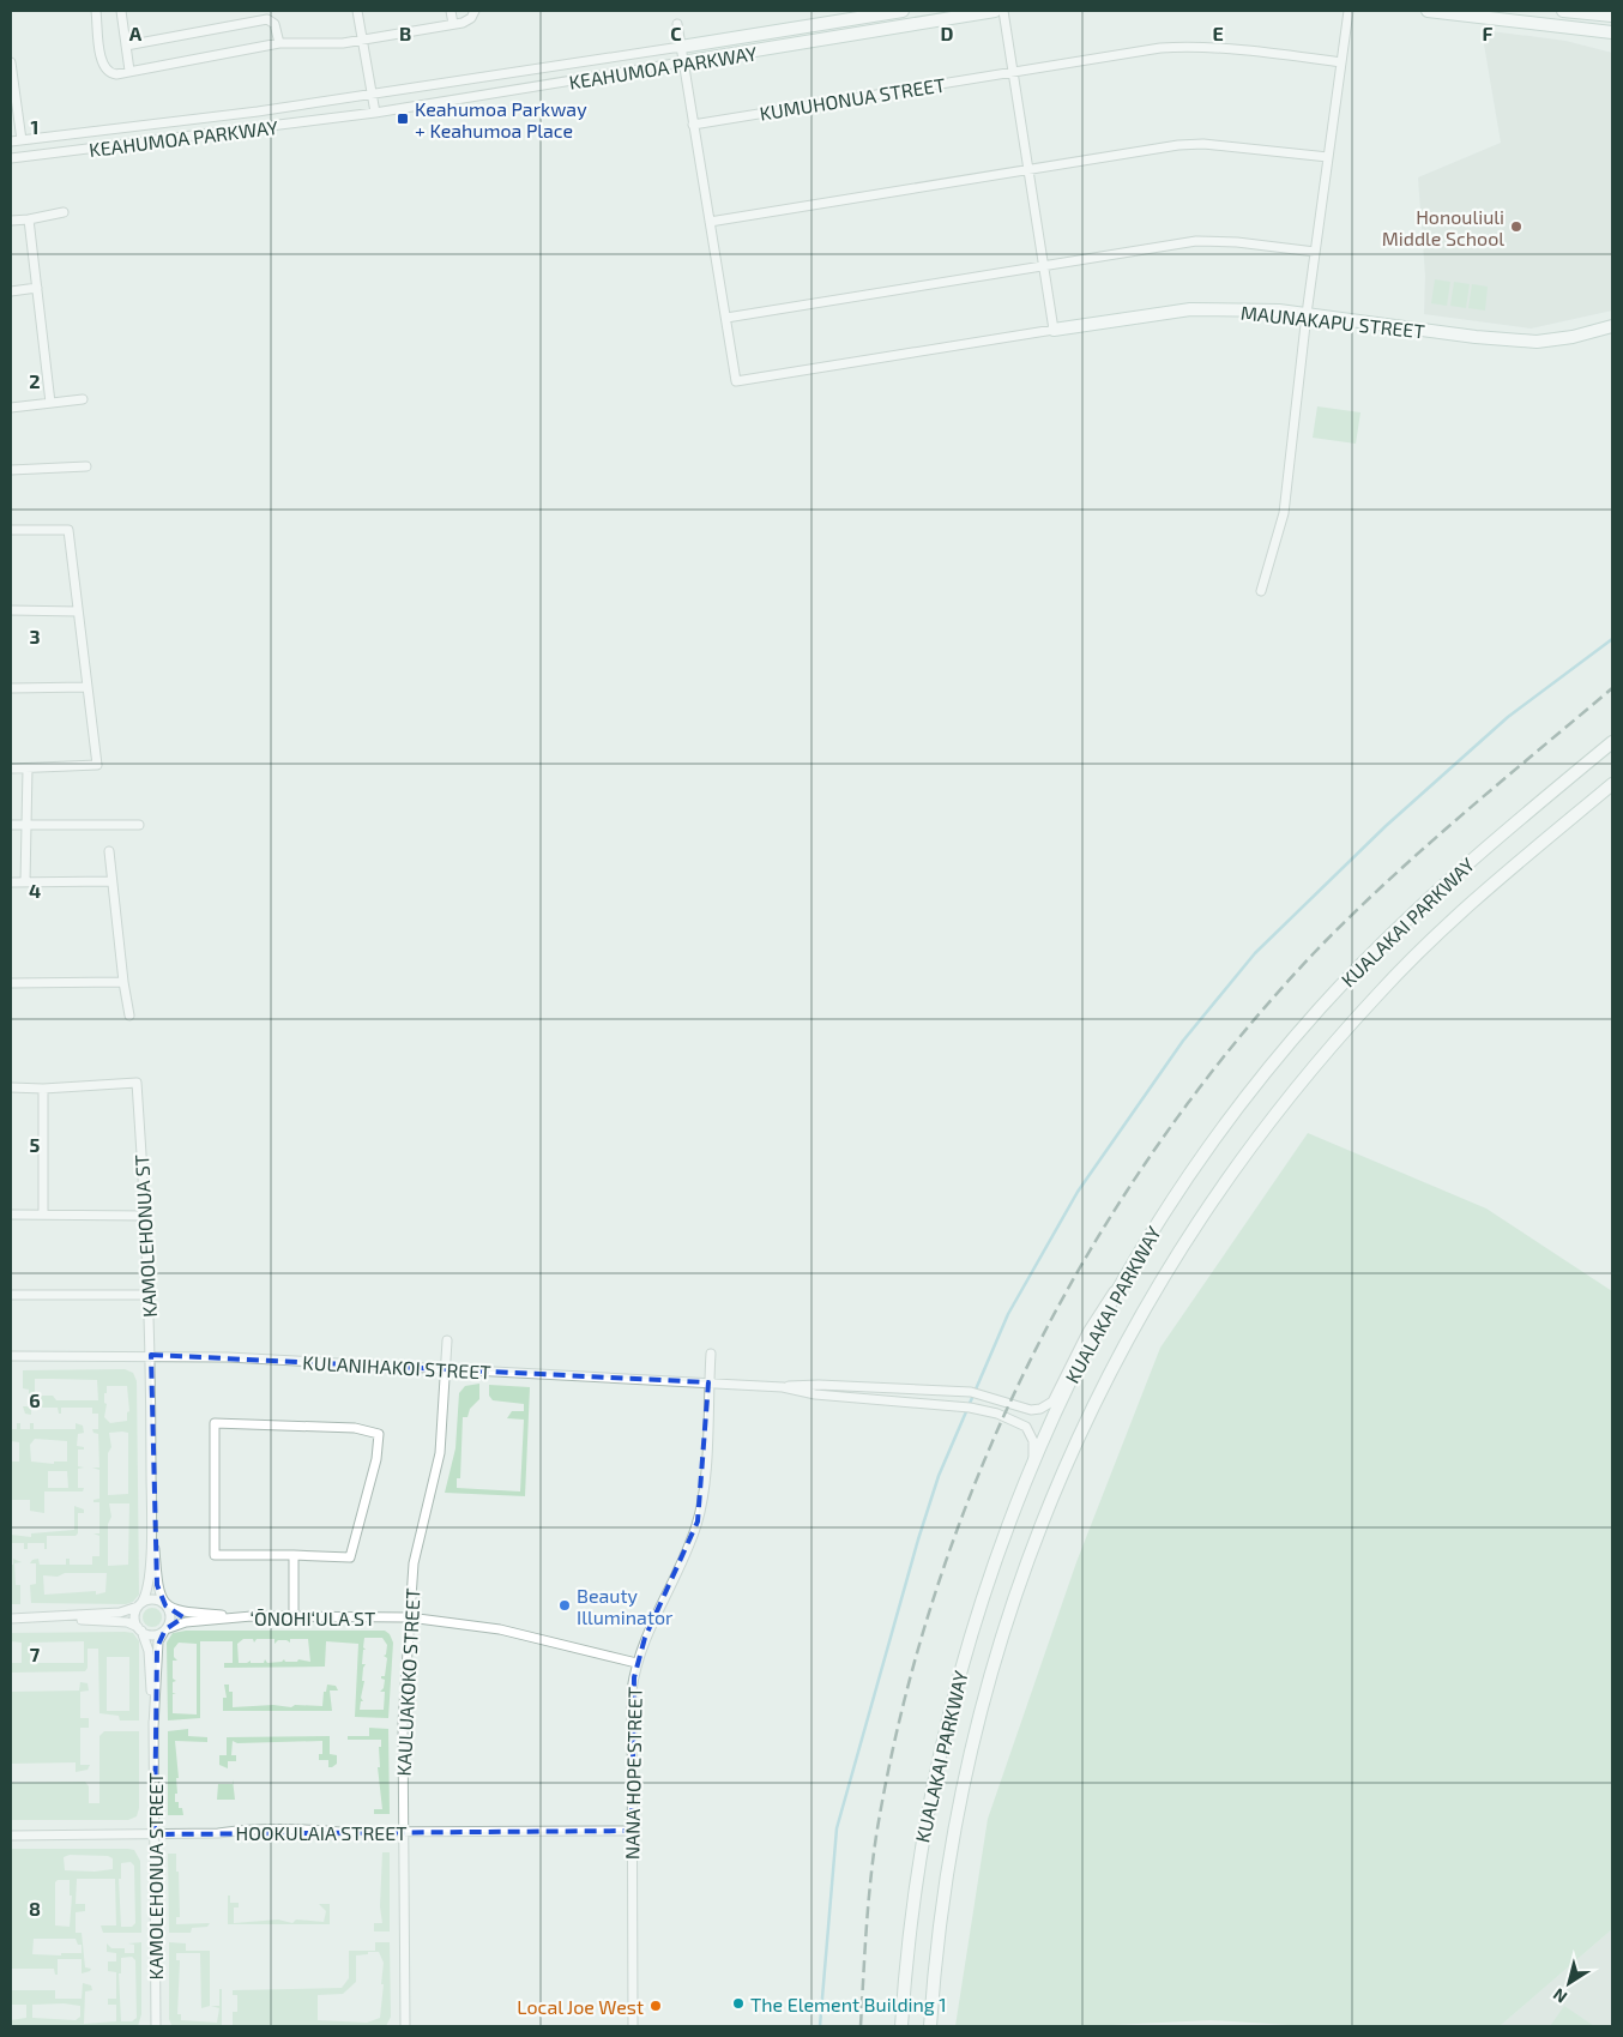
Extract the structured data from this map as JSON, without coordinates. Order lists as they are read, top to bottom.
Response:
{
  "streets": {
    "main road": ["KEAHUMOA PARKWAY", "MAUNAKAPU STREET", "KUALAKAI PARKWAY"],
    "street": [
      "KUMUHONUA STREET",
      "KAMOLEHONUA ST",
      "KULANIHAKOI STREET",
      "‘ŌNOHI‘ULA ST",
      "KAULUAKOKO STREET",
      "NANA HOPE STREET",
      "HOOKULAIA STREET",
      "KAMOLEHONUA STREET"
    ]
  },
  "crossings": [
    ["KUALAKAI PARKWAY", "KULANIHAKOI STREET"],
    ["KAMOLEHONUA ST", "KULANIHAKOI STREET"],
    ["KAMOLEHONUA ST", "‘ŌNOHI‘ULA ST"],
    ["KAMOLEHONUA ST", "KAMOLEHONUA STREET"],
    ["KULANIHAKOI STREET", "KAULUAKOKO STREET"],
    ["KULANIHAKOI STREET", "NANA HOPE STREET"],
    ["‘ŌNOHI‘ULA ST", "KAULUAKOKO STREET"],
    ["‘ŌNOHI‘ULA ST", "NANA HOPE STREET"],
    ["‘ŌNOHI‘ULA ST", "KAMOLEHONUA STREET"],
    ["KAULUAKOKO STREET", "HOOKULAIA STREET"],
    ["NANA HOPE STREET", "HOOKULAIA STREET"],
    ["HOOKULAIA STREET", "KAMOLEHONUA STREET"]
  ],
  "places": {
    "transit": ["Keahumoa Parkway + Keahumoa Place"],
    "other": [
      "Honouliuli Middle School",
      "Beauty Illuminator",
      "The Element Building 1",
      "Local Joe West"
    ]
  },
  "north": "bottom left",
  "grid": {
    "columns": [
      "A",
      "B",
      "C",
      "D",
      "E",
      "F"
    ],
    "rows": [
      "1",
      "2",
      "3",
      "4",
      "5",
      "6",
      "7",
      "8"
    ]
  }
}
